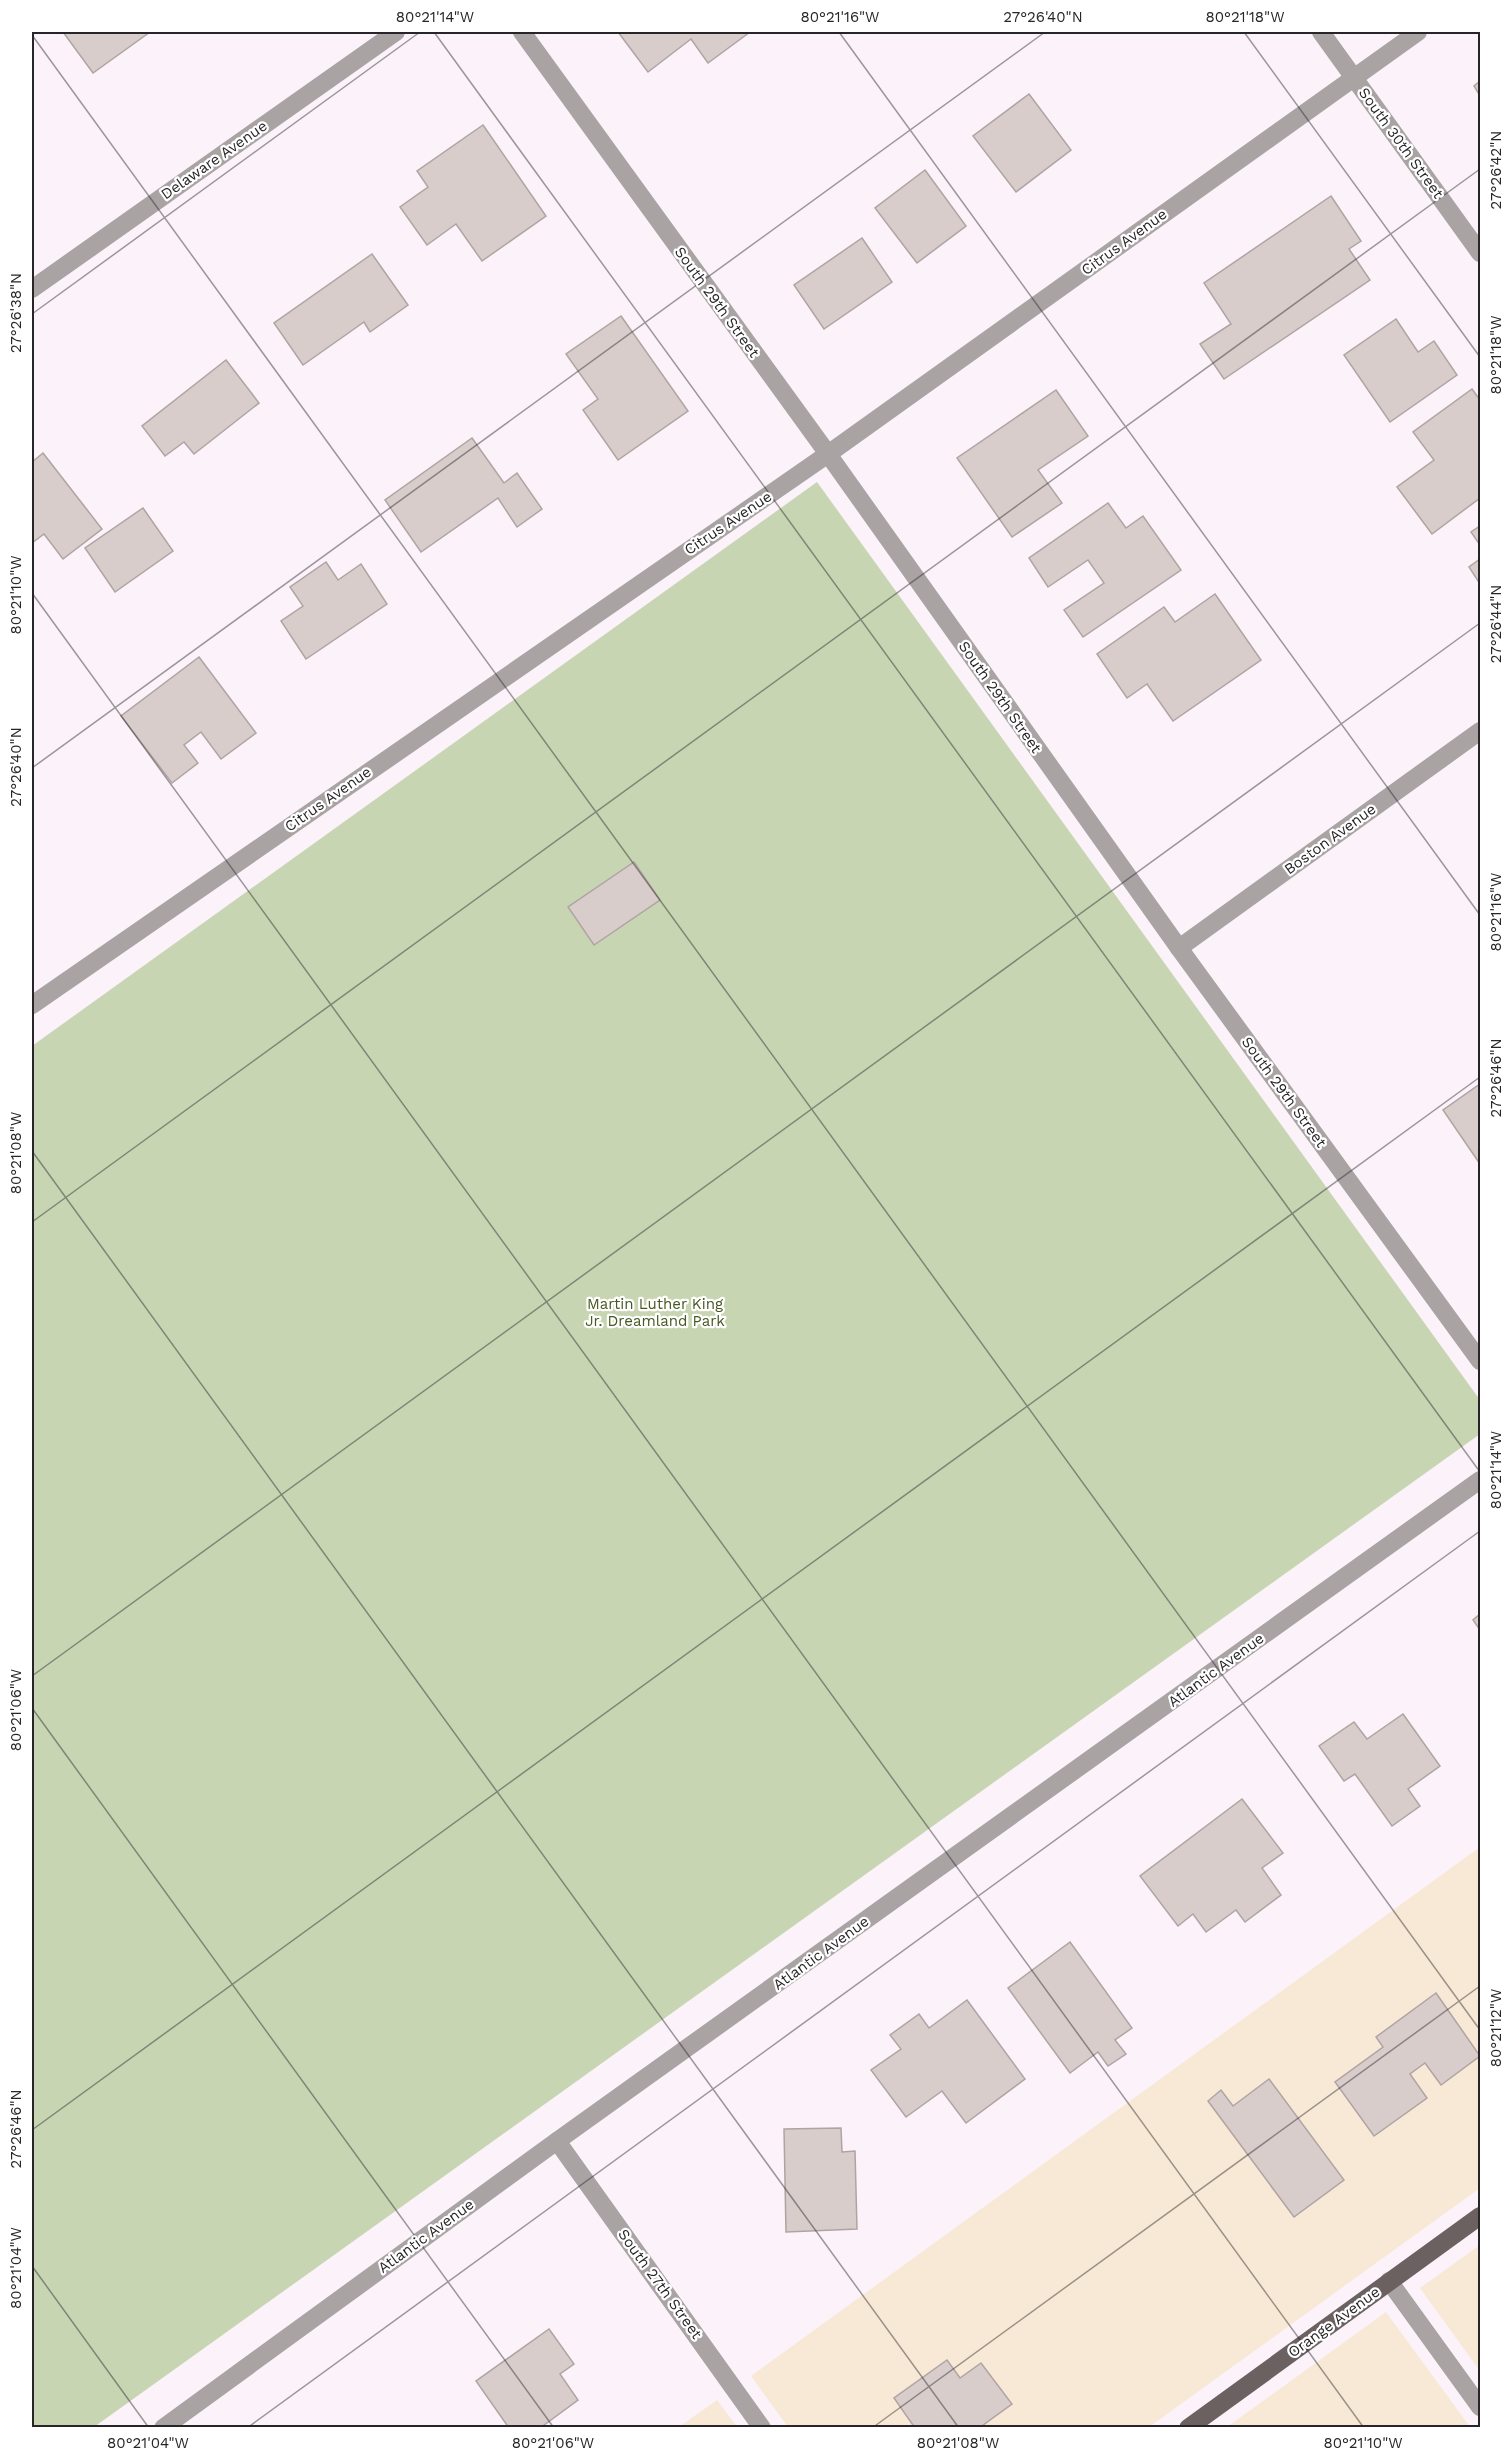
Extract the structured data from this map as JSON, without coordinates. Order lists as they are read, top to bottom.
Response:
{
  "streets": {
    "main road": ["Orange Avenue"],
    "street": [
      "South 30th Street",
      "Delaware Avenue",
      "Citrus Avenue",
      "South 29th Street",
      "Boston Avenue",
      "Atlantic Avenue",
      "South 27th Street"
    ]
  },
  "crossings": [
    ["South 30th Street", "Citrus Avenue"],
    ["Citrus Avenue", "South 29th Street"],
    ["South 29th Street", "Boston Avenue"],
    ["Atlantic Avenue", "South 27th Street"]
  ],
  "parks": ["Martin Luther King Jr. Dreamland Park"],
  "coordinates": [
    "80°21'14\"W",
    "80°21'16\"W",
    "27°26'40\"N",
    "80°21'18\"W",
    "27°26'42\"N",
    "27°26'38\"N",
    "80°21'10\"W",
    "27°26'44\"N",
    "27°26'46\"N",
    "80°21'08\"W",
    "80°21'06\"W",
    "80°21'12\"W",
    "80°21'04\"W"
  ]
}
